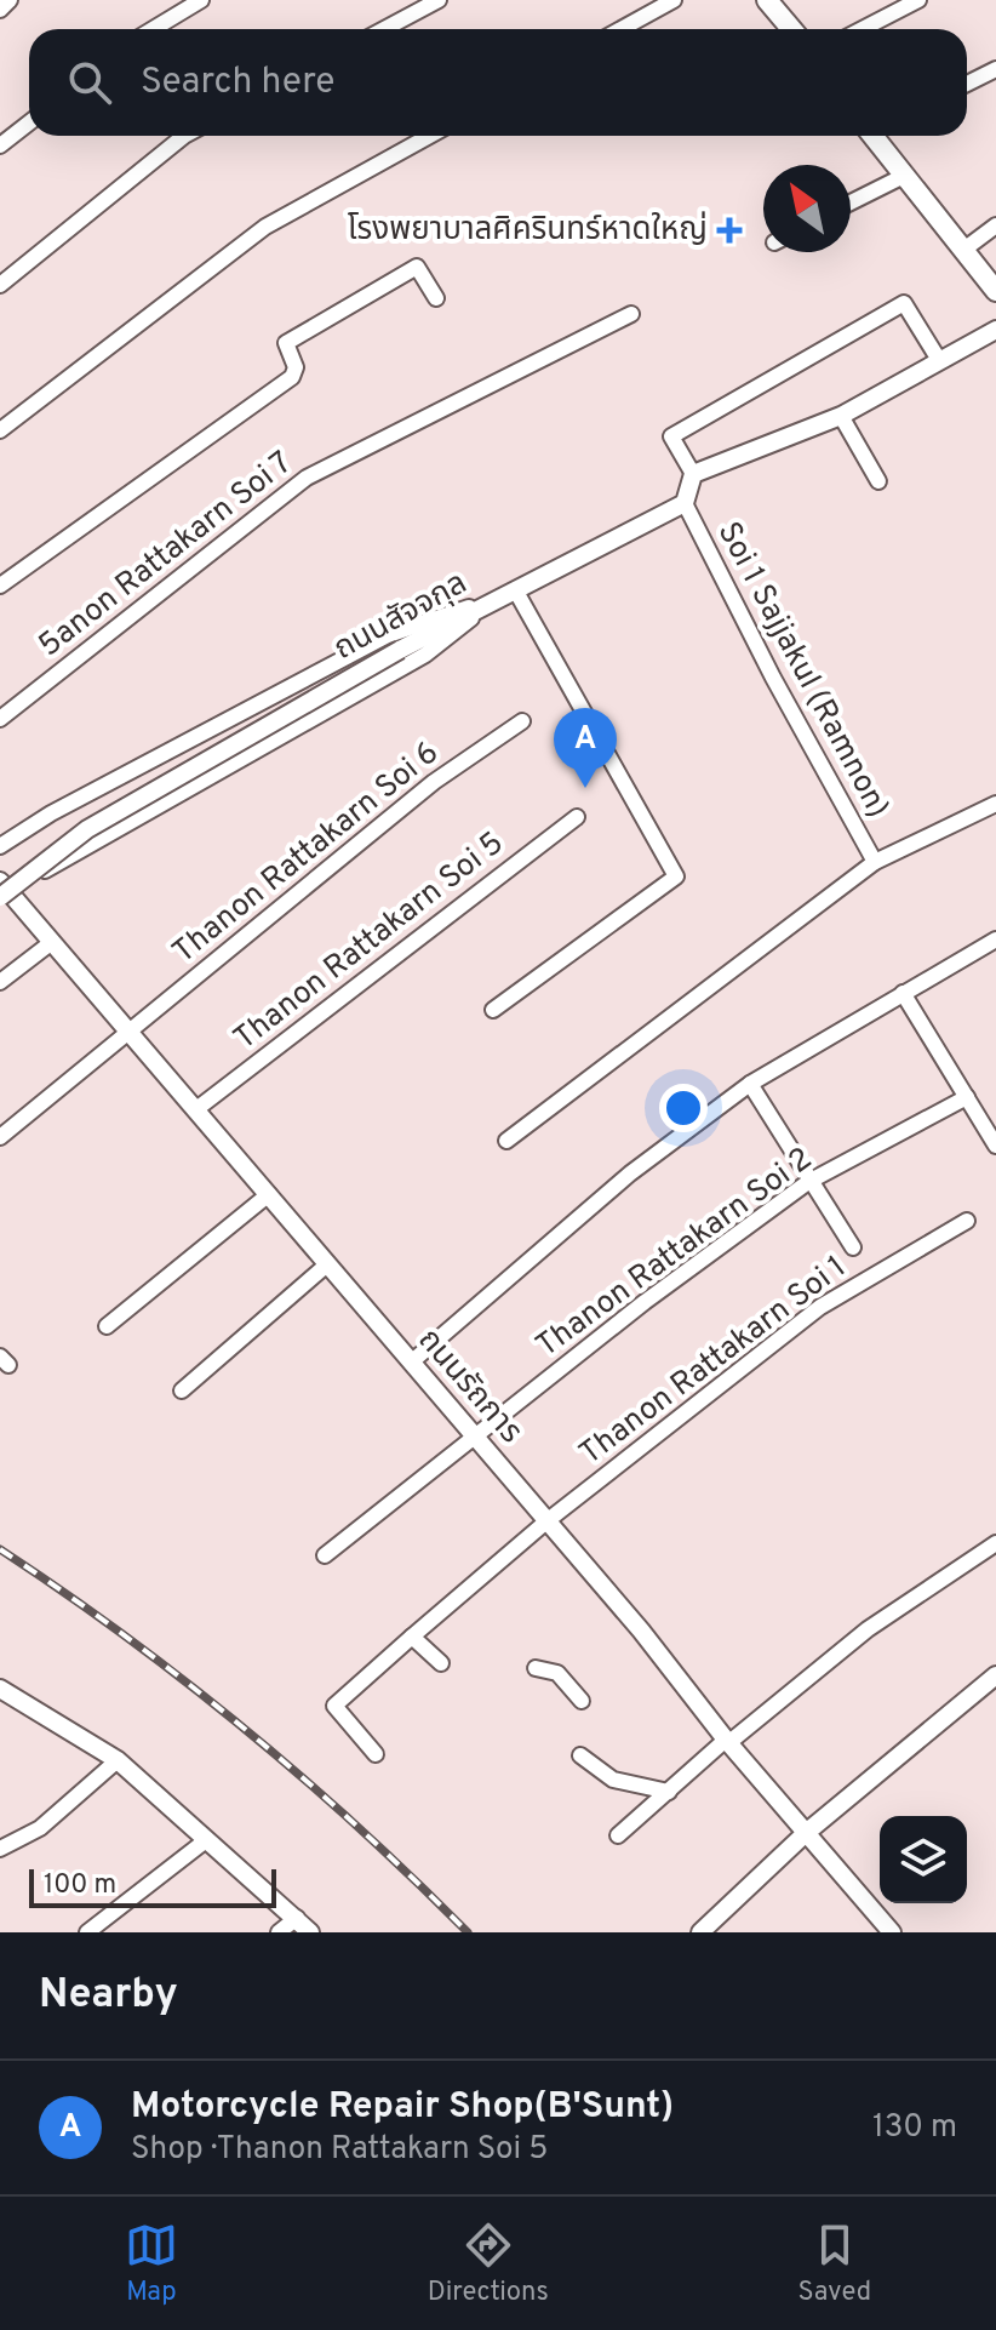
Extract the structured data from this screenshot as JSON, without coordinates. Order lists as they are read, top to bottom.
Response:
{
  "streets": {
    "street": [
      "5anon Rattakarn Soi 7",
      "ถนนสัจจกุล",
      "Soi 1 Sajjakul (Ramnon)",
      "Thanon Rattakarn Soi 6",
      "Thanon Rattakarn Soi 5",
      "Thanon Rattakarn Soi 2",
      "Thanon Rattakarn Soi 1",
      "ถนนรัถการ"
    ]
  },
  "crossings": [
    ["ถนนสัจจกุล", "Soi 1 Sajjakul (Ramnon)"],
    ["ถนนสัจจกุล", "ถนนรัถการ"],
    ["Thanon Rattakarn Soi 6", "ถนนรัถการ"],
    ["Thanon Rattakarn Soi 5", "ถนนรัถการ"],
    ["Thanon Rattakarn Soi 2", "ถนนรัถการ"],
    ["Thanon Rattakarn Soi 1", "ถนนรัถการ"]
  ],
  "places": {
    "health": ["โรงพยาบาลศิครินทร์หาดใหญ่"]
  },
  "scale_bar": "100 m",
  "north": "top left",
  "page": {
    "search": "Search here",
    "pins": "A",
    "scale": "100 m",
    "heading": "Nearby",
    "list": [
      {
        "mark": "A",
        "name": "Motorcycle Repair Shop(B'Sunt)",
        "note": "Shop · Thanon Rattakarn Soi 5",
        "value": "130 m"
      }
    ],
    "nav": ["Map", "Directions", "Saved"]
  }
}
